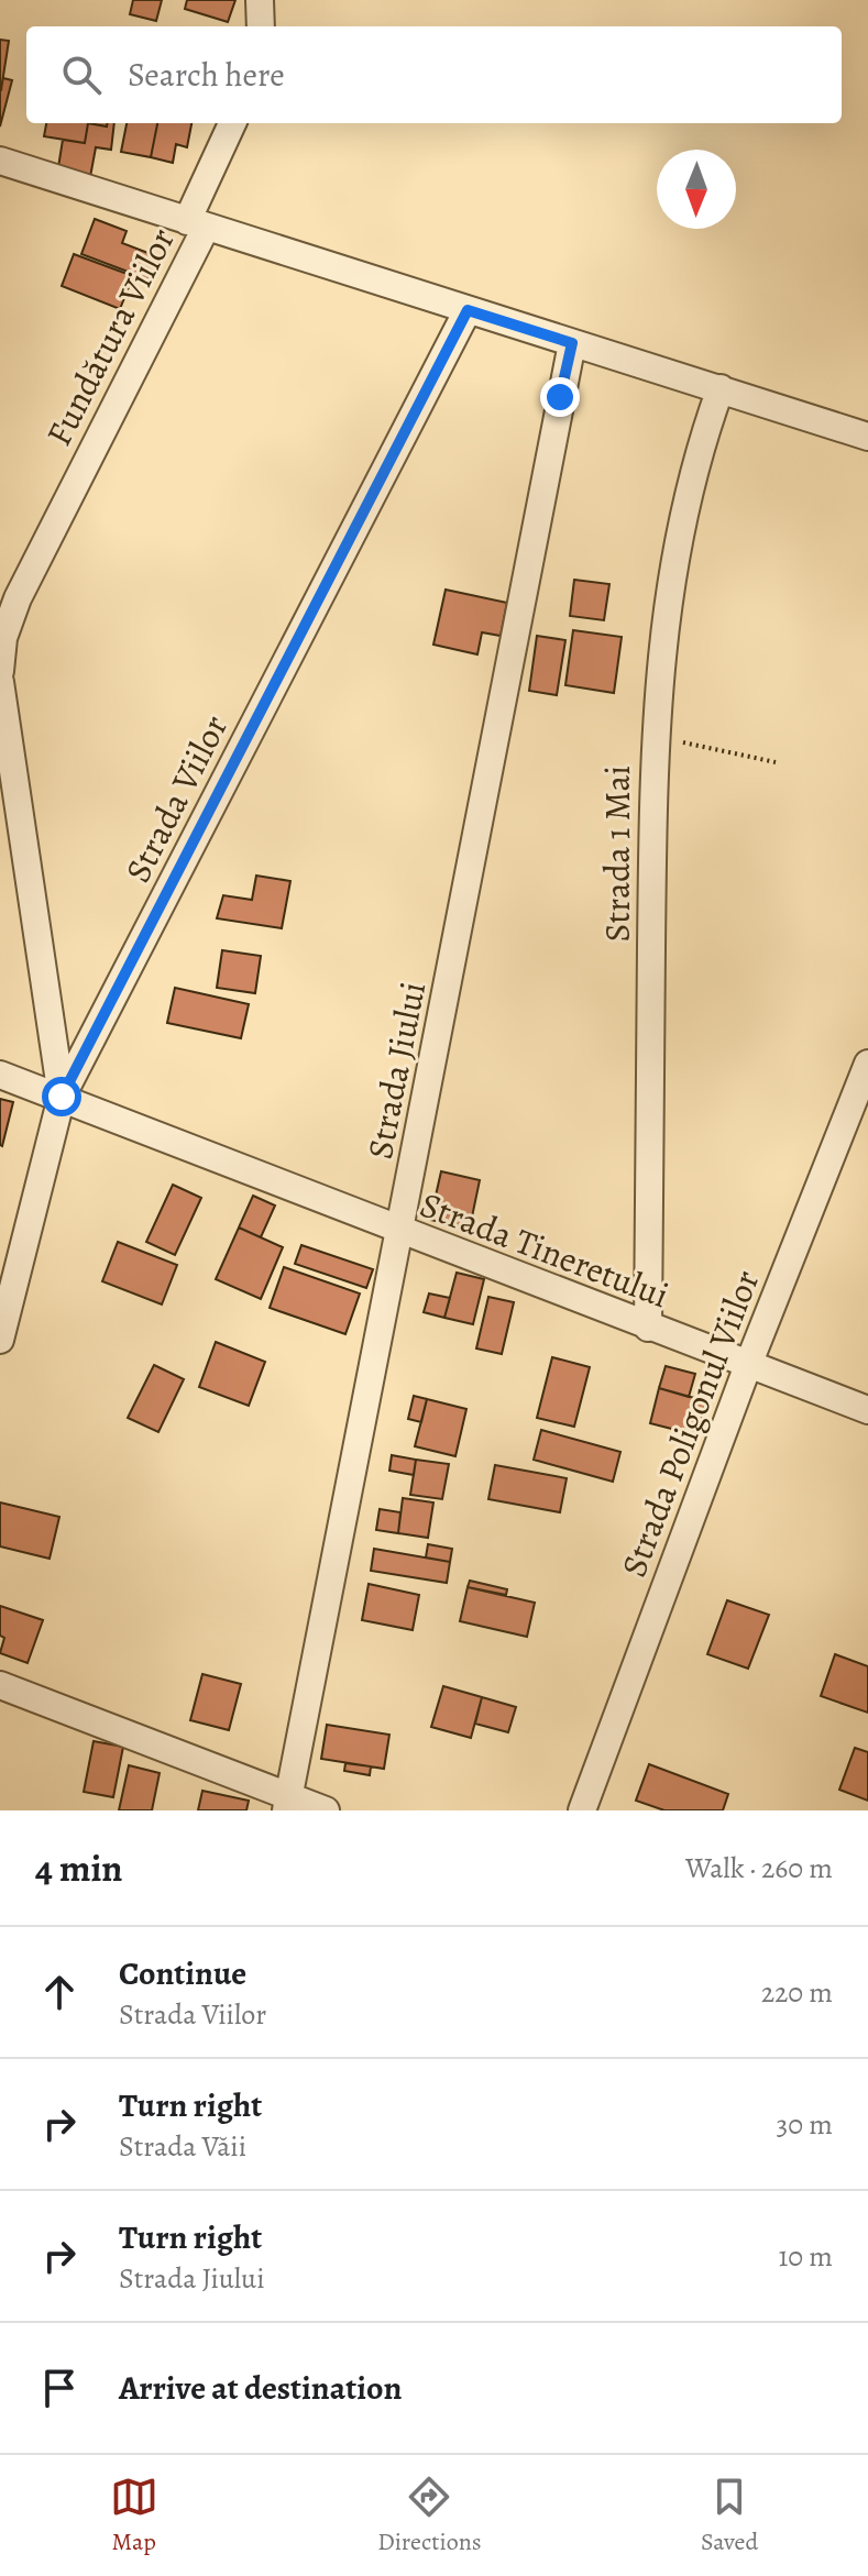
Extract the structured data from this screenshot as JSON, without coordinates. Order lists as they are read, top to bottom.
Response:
{
  "streets": {
    "street": [
      "Fundătura Viilor",
      "Strada Viilor",
      "Strada 1 Mai",
      "Strada Jiului",
      "Strada Tineretului",
      "Strada Poligonul Viilor"
    ]
  },
  "crossings": [
    ["Strada Viilor", "Strada Tineretului"],
    ["Strada 1 Mai", "Strada Tineretului"],
    ["Strada Jiului", "Strada Tineretului"],
    ["Strada Tineretului", "Strada Poligonul Viilor"]
  ],
  "north": "bottom",
  "page": {
    "search": "Search here",
    "heading": ["4 min", "Walk · 260 m"],
    "list": [
      ["Continue", "Strada Viilor", "220 m"],
      ["Turn right", "Strada Văii", "30 m"],
      ["Turn right", "Strada Jiului", "10 m"],
      "Arrive at destination"
    ],
    "nav": ["Map", "Directions", "Saved"]
  }
}
